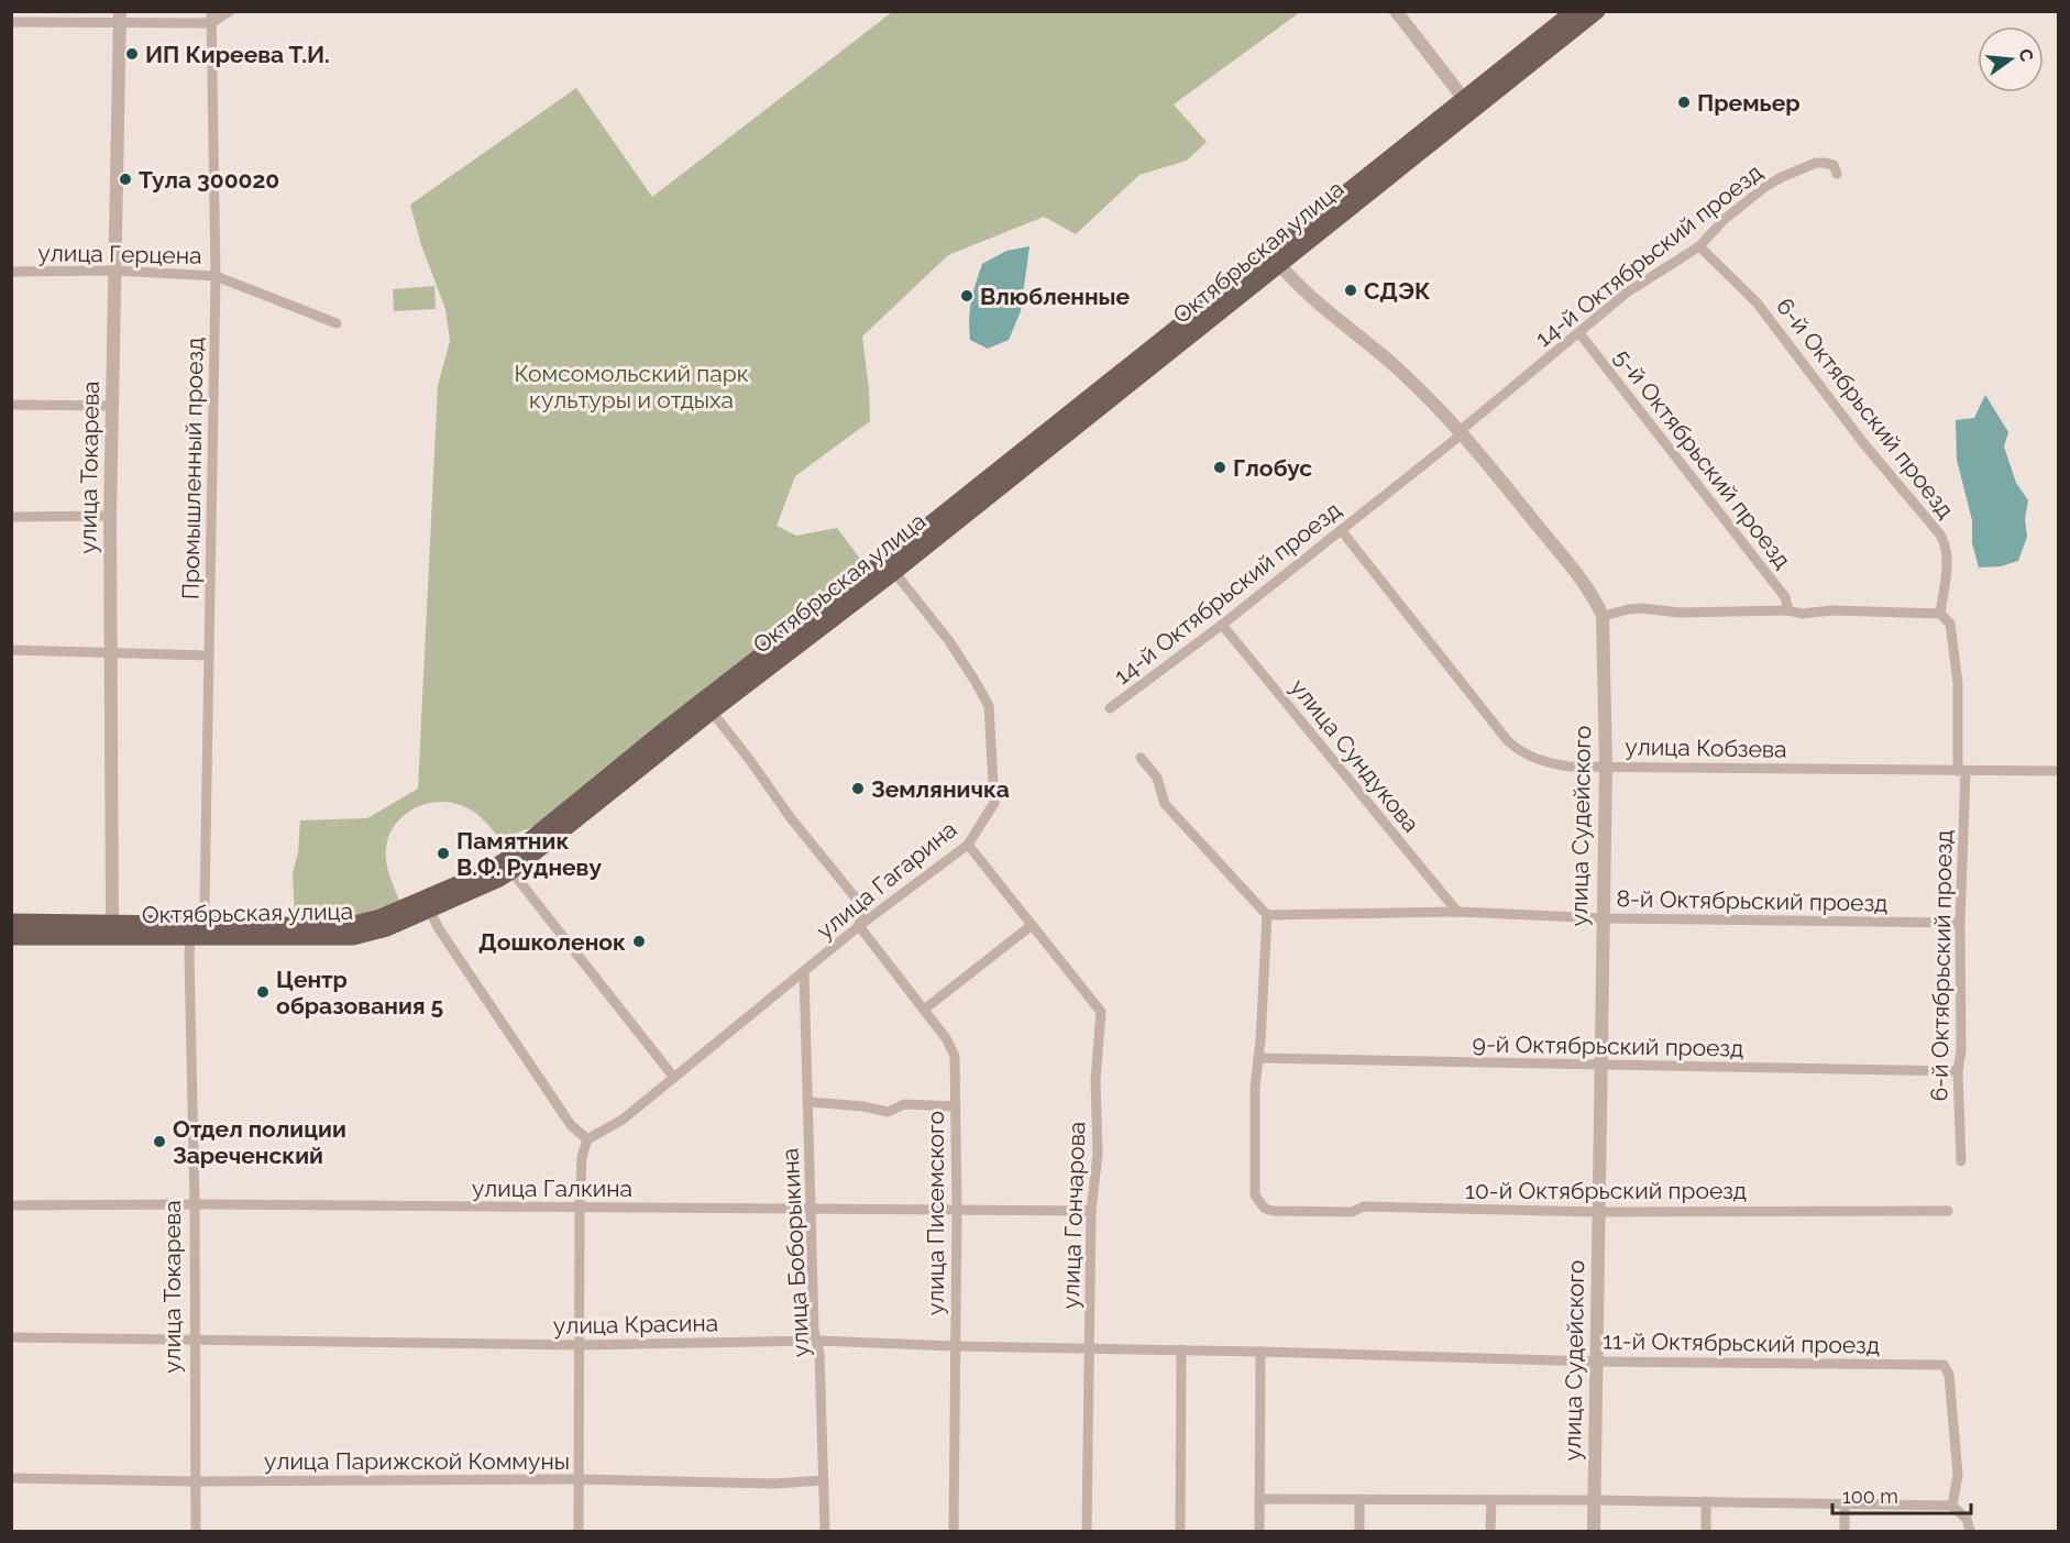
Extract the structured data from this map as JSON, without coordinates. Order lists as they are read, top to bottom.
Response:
{
  "streets": {
    "main road": ["Октябрьская улица"],
    "street": [
      "улица Герцена",
      "14-й Октябрьский проезд",
      "6-й Октябрьский проезд",
      "5-й Октябрьский проезд",
      "улица Токарева",
      "Промышленный проезд",
      "улица Кобзева",
      "улица Сундукова",
      "улица Судейского",
      "улица Гагарина",
      "8-й Октябрьский проезд",
      "9-й Октябрьский проезд",
      "улица Галкина",
      "10-й Октябрьский проезд",
      "улица Писемского",
      "улица Гончарова",
      "улица Боборыкина",
      "улица Красина",
      "11-й Октябрьский проезд",
      "улица Парижской Коммуны"
    ]
  },
  "crossings": [
    ["Октябрьская улица", "улица Токарева"],
    ["Октябрьская улица", "Промышленный проезд"],
    ["Октябрьская улица", "улица Судейского"],
    ["Октябрьская улица", "улица Гагарина"],
    ["улица Герцена", "улица Токарева"],
    ["улица Герцена", "Промышленный проезд"],
    ["14-й Октябрьский проезд", "6-й Октябрьский проезд"],
    ["14-й Октябрьский проезд", "5-й Октябрьский проезд"],
    ["14-й Октябрьский проезд", "улица Кобзева"],
    ["14-й Октябрьский проезд", "улица Сундукова"],
    ["14-й Октябрьский проезд", "улица Судейского"],
    ["6-й Октябрьский проезд", "улица Кобзева"],
    ["6-й Октябрьский проезд", "8-й Октябрьский проезд"],
    ["6-й Октябрьский проезд", "9-й Октябрьский проезд"],
    ["улица Токарева", "Промышленный проезд"],
    ["улица Токарева", "улица Галкина"],
    ["улица Токарева", "улица Красина"],
    ["улица Токарева", "улица Парижской Коммуны"],
    ["улица Кобзева", "улица Судейского"],
    ["улица Сундукова", "8-й Октябрьский проезд"],
    ["улица Судейского", "8-й Октябрьский проезд"],
    ["улица Судейского", "9-й Октябрьский проезд"],
    ["улица Судейского", "10-й Октябрьский проезд"],
    ["улица Судейского", "11-й Октябрьский проезд"],
    ["улица Гагарина", "улица Писемского"],
    ["улица Гагарина", "улица Гончарова"],
    ["улица Гагарина", "улица Боборыкина"],
    ["9-й Октябрьский проезд", "10-й Октябрьский проезд"],
    ["улица Галкина", "улица Писемского"],
    ["улица Галкина", "улица Гончарова"],
    ["улица Галкина", "улица Боборыкина"],
    ["улица Писемского", "улица Красина"],
    ["улица Гончарова", "улица Красина"],
    ["улица Боборыкина", "улица Красина"],
    ["улица Боборыкина", "улица Парижской Коммуны"],
    ["улица Красина", "11-й Октябрьский проезд"]
  ],
  "parks": ["Комсомольский парк культуры и отдыха"],
  "places": [
    "ИП Киреева Т.И.",
    "Премьер",
    "Тула 300020",
    "СДЭК",
    "Влюбленные",
    "Глобус",
    "Земляничка",
    "Памятник В.Ф. Рудневу",
    "Дошколенок",
    "Центр образования 5",
    "Отдел полиции Зареченский"
  ],
  "scale_bar": "100 m",
  "north": "right"
}
